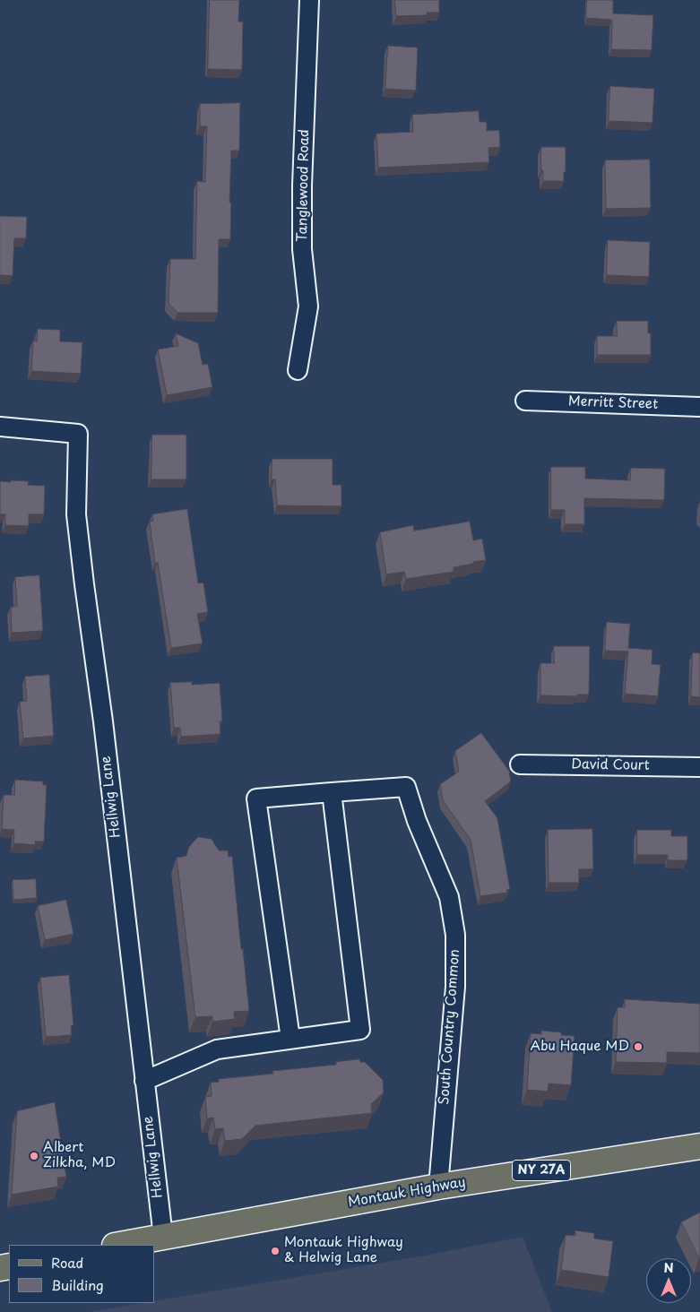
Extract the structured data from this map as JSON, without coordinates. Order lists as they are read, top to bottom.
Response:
{
  "streets": {
    "main road": ["NY 27A", "Montauk Highway"],
    "street": [
      "Tanglewood Road",
      "Merritt Street",
      "David Court",
      "Hellwig Lane",
      "South Country Common"
    ]
  },
  "crossings": [
    ["Hellwig Lane", "Montauk Highway"],
    ["South Country Common", "Montauk Highway"]
  ],
  "places": ["Abu Haque MD", "Albert Zilkha, MD", "Montauk Highway & Helwig Lane"],
  "legend": ["Road", "Building"],
  "north": "top"
}
